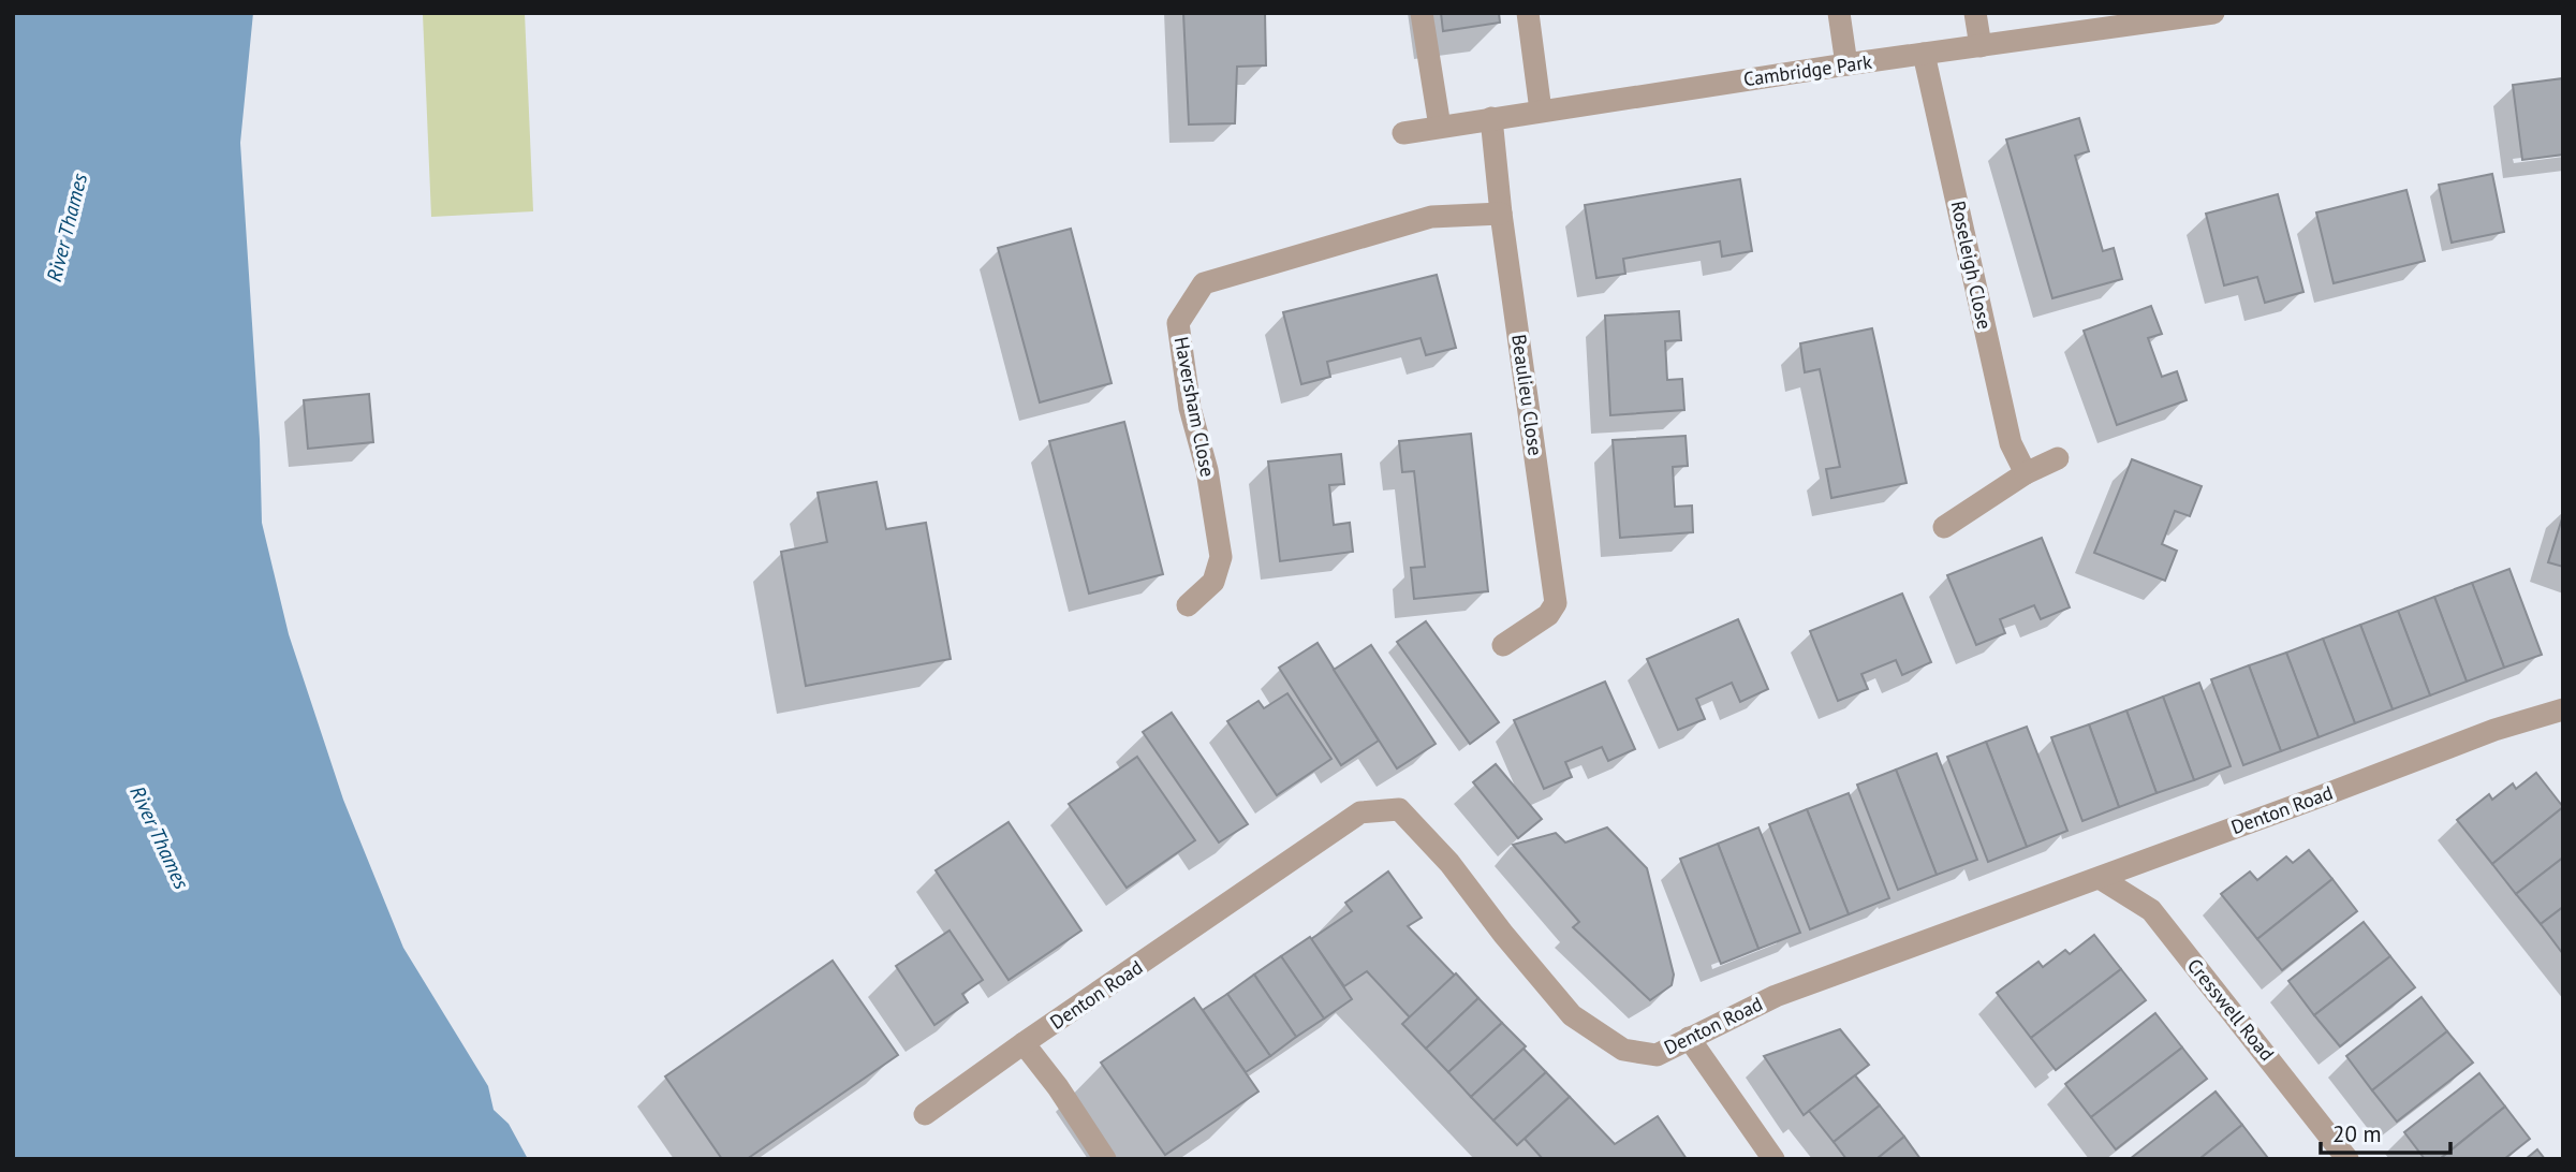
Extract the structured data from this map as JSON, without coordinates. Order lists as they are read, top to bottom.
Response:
{
  "streets": {
    "street": [
      "Cambridge Park",
      "Roseleigh Close",
      "Beaulieu Close",
      "Haversham Close",
      "Denton Road",
      "Cresswell Road"
    ]
  },
  "crossings": [
    ["Cambridge Park", "Roseleigh Close"],
    ["Cambridge Park", "Beaulieu Close"],
    ["Beaulieu Close", "Haversham Close"],
    ["Denton Road", "Cresswell Road"]
  ],
  "water": ["River Thames"],
  "scale_bar": "20 m"
}
